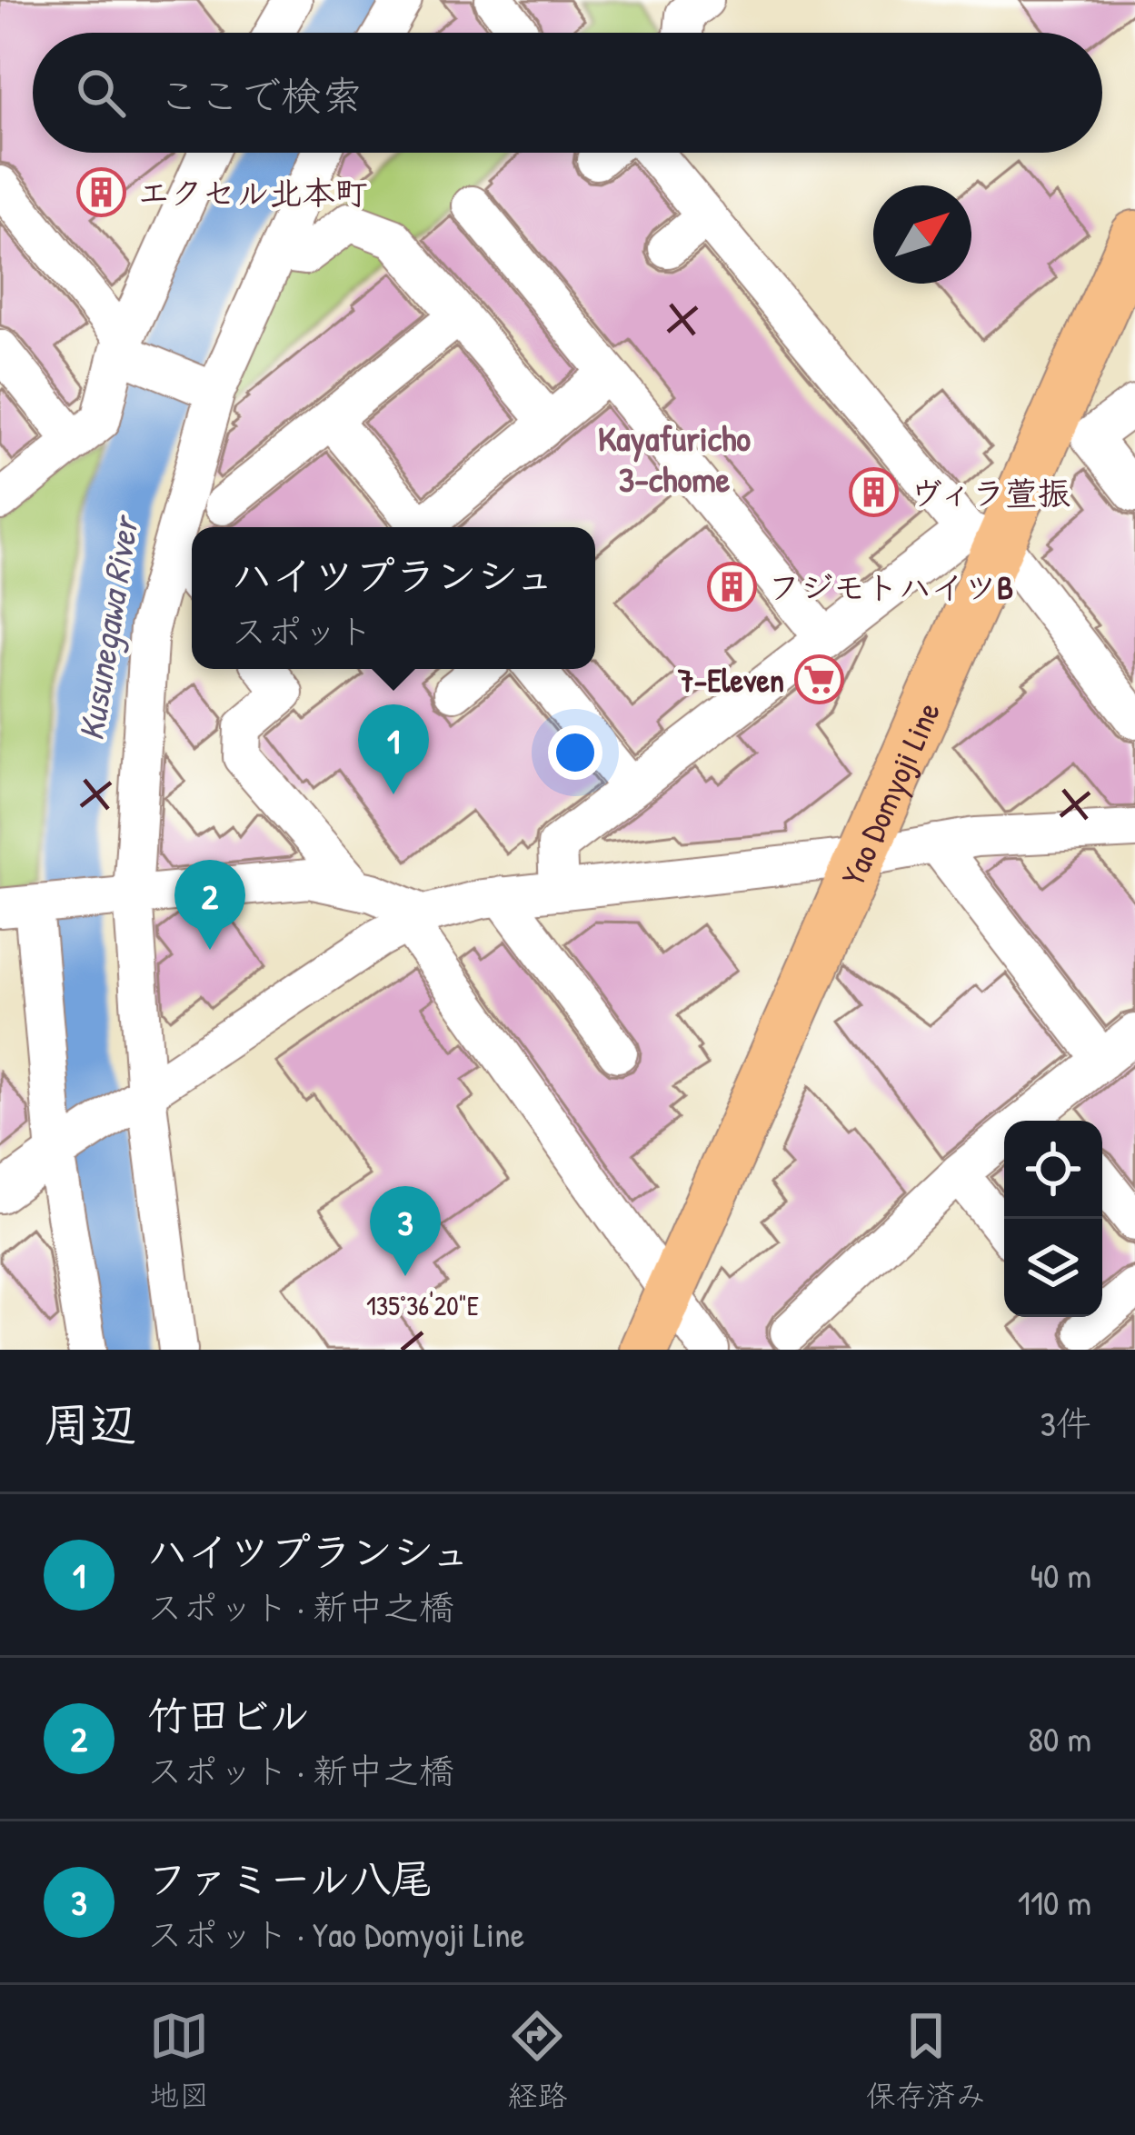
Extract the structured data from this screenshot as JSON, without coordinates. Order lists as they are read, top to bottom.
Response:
{
  "streets": {
    "main road": ["Yao Domyoji Line"]
  },
  "districts": ["Kayafuricho 3-chome"],
  "water": ["Kusunegawa River"],
  "places": {
    "building": ["エクセル北本町", "ヴィラ萱振", "フジモトハイツB"],
    "supermarket": ["7-Eleven"]
  },
  "north": "top right",
  "page": {
    "search": "ここで検索",
    "popup": ["ハイツプランシュ", "スポット"],
    "pins": ["1", "2", "3"],
    "heading": ["周辺", "3件"],
    "list": [
      {
        "mark": "1",
        "name": "ハイツプランシュ",
        "note": "スポット · 新中之橋",
        "value": "40 m"
      },
      {
        "mark": "2",
        "name": "竹田ビル",
        "note": "スポット · 新中之橋",
        "value": "80 m"
      },
      {
        "mark": "3",
        "name": "ファミール八尾",
        "note": "スポット · Yao Domyoji Line",
        "value": "110 m"
      }
    ],
    "nav": ["地図", "経路", "保存済み"]
  },
  "coordinates": ["135°36'20\"E"]
}
